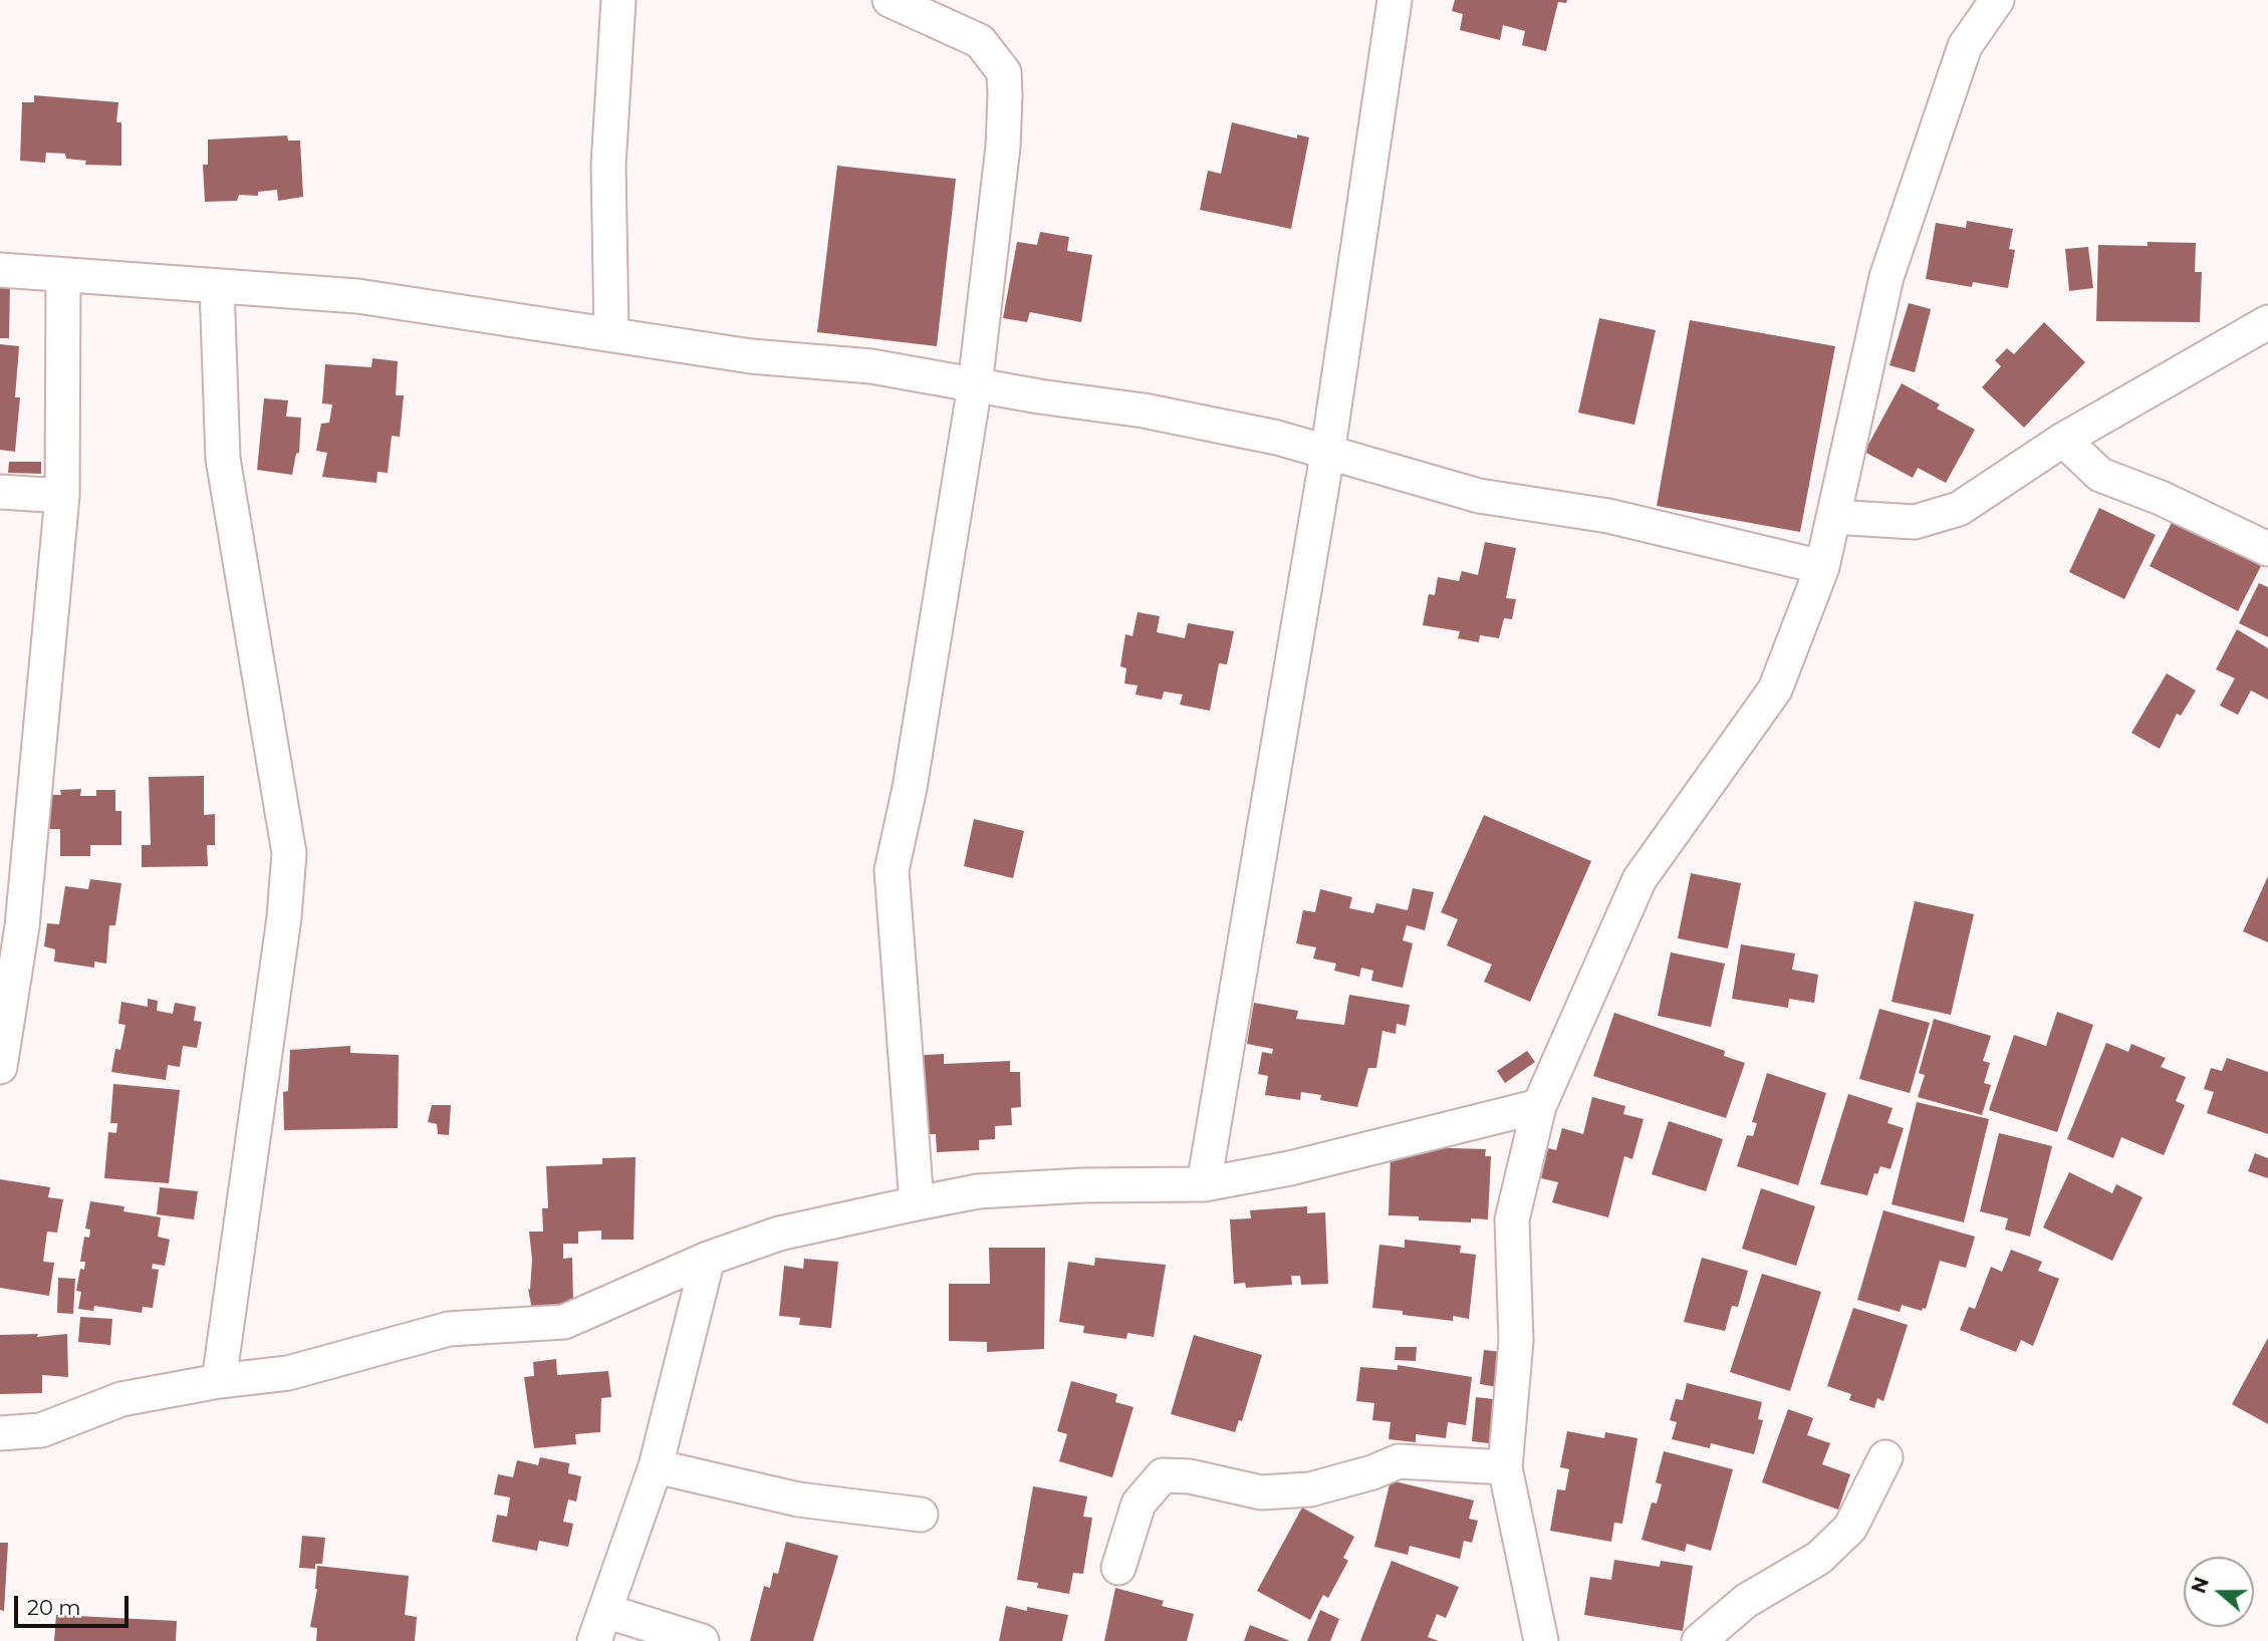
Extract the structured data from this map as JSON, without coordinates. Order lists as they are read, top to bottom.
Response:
{
  "scale_bar": "20 m",
  "north": "left"
}
